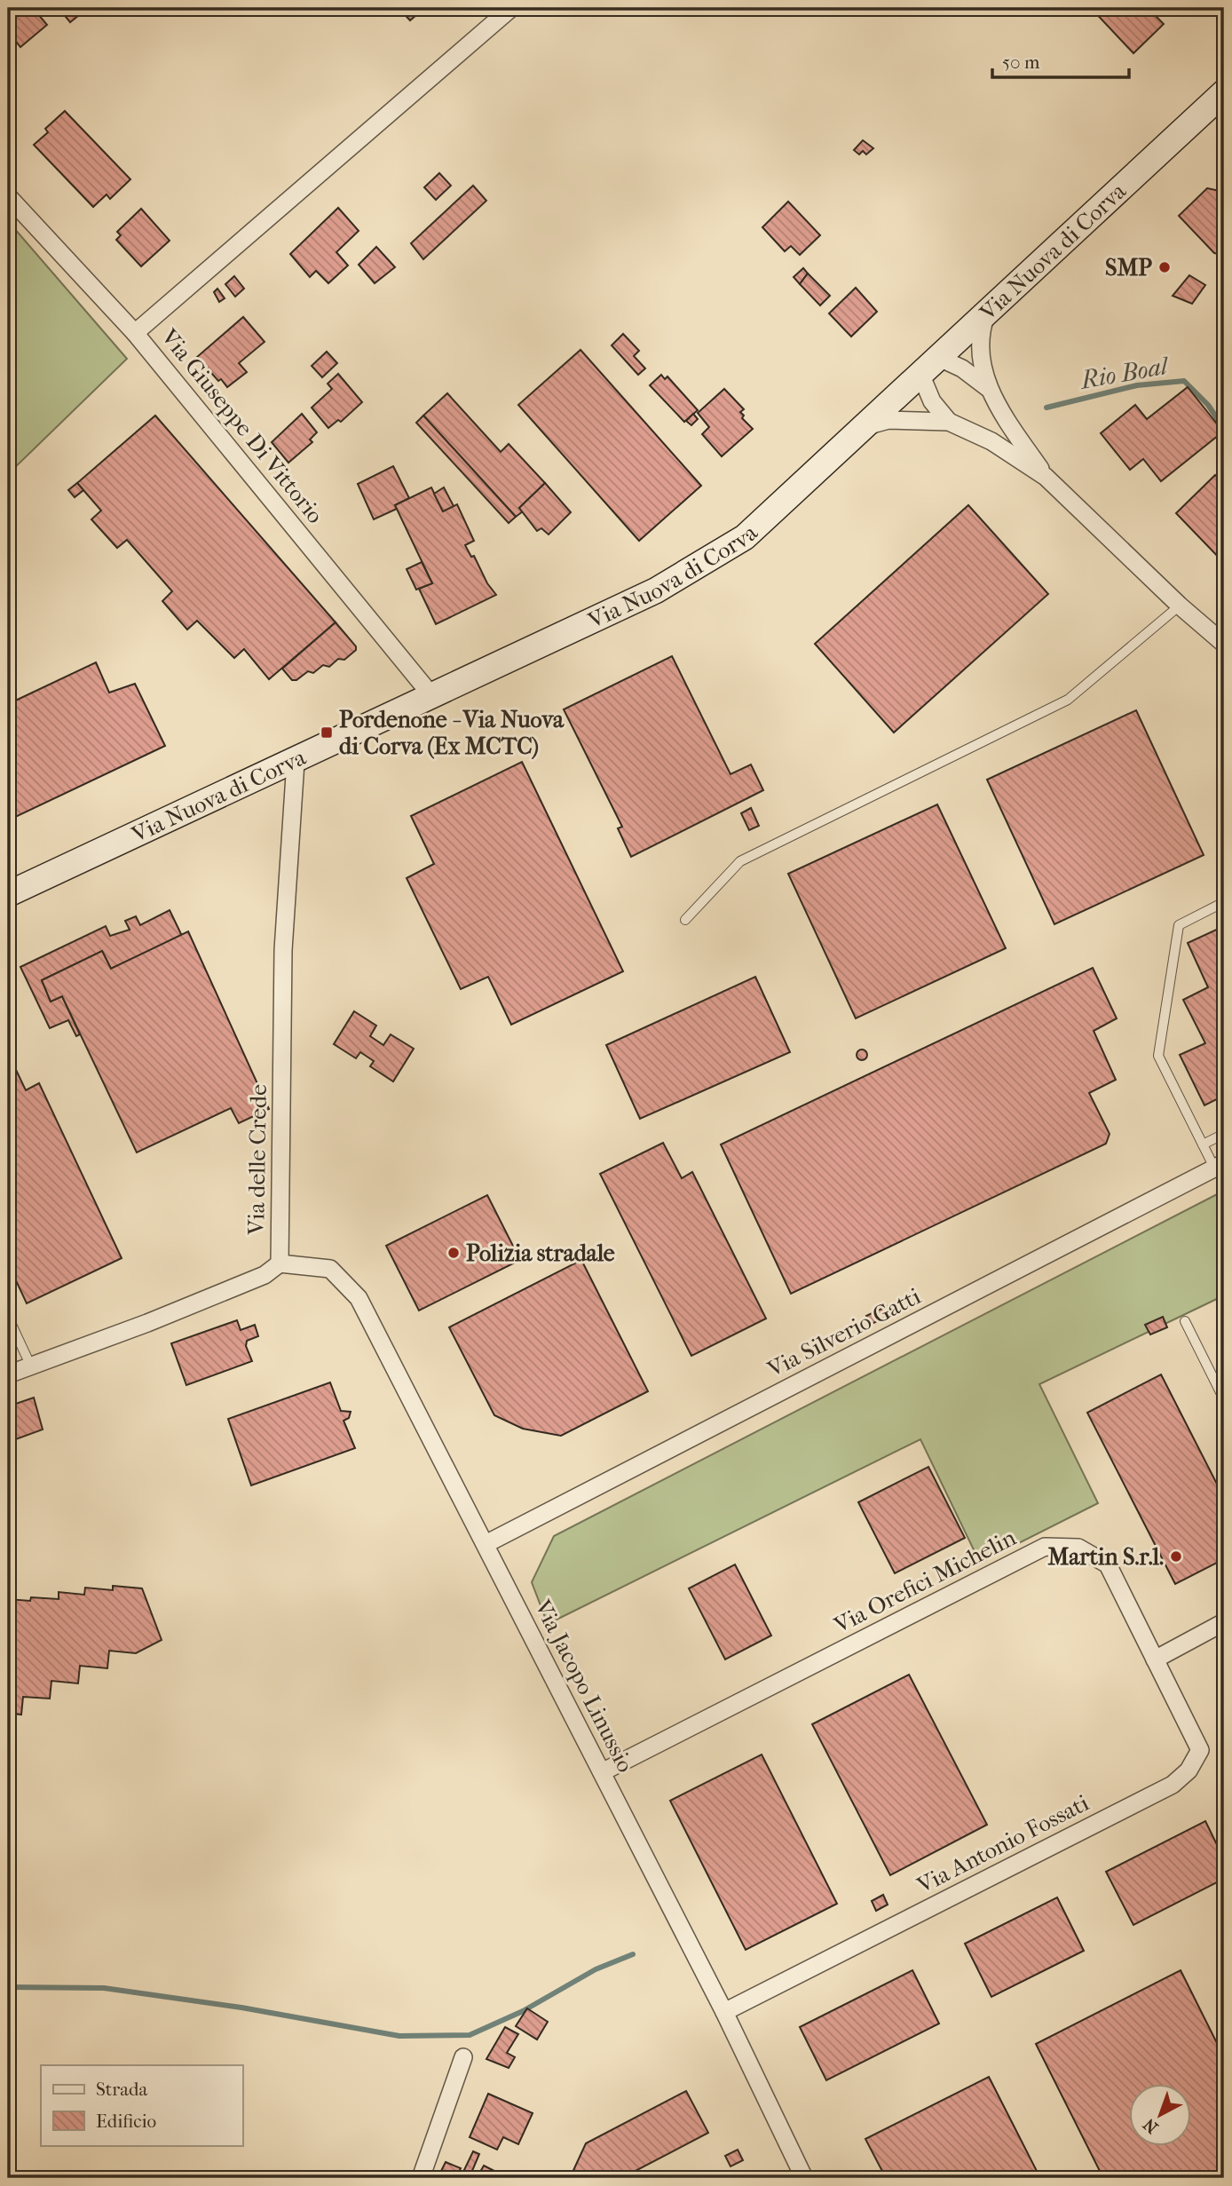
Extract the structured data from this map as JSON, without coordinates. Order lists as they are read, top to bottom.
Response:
{
  "streets": {
    "main road": ["Via Nuova di Corva"],
    "street": [
      "Via Giuseppe Di Vittorio",
      "Via delle Crede",
      "Via Silverio Gatti",
      "Via Orefici Michelin",
      "Via Jacopo Linussio",
      "Via Antonio Fossati"
    ]
  },
  "crossings": [
    ["Via Nuova di Corva", "Via Giuseppe Di Vittorio"],
    ["Via Nuova di Corva", "Via delle Crede"],
    ["Via delle Crede", "Via Jacopo Linussio"],
    ["Via Silverio Gatti", "Via Jacopo Linussio"],
    ["Via Orefici Michelin", "Via Jacopo Linussio"],
    ["Via Orefici Michelin", "Via Antonio Fossati"],
    ["Via Jacopo Linussio", "Via Antonio Fossati"]
  ],
  "water": ["Rio Boal"],
  "places": {
    "other": ["SMP", "Polizia stradale", "Martin S.r.l."],
    "transit": ["Pordenone - Via Nuova di Corva (Ex MCTC)"]
  },
  "legend": ["Strada", "Edificio"],
  "scale_bar": "50 m",
  "north": "bottom left"
}
